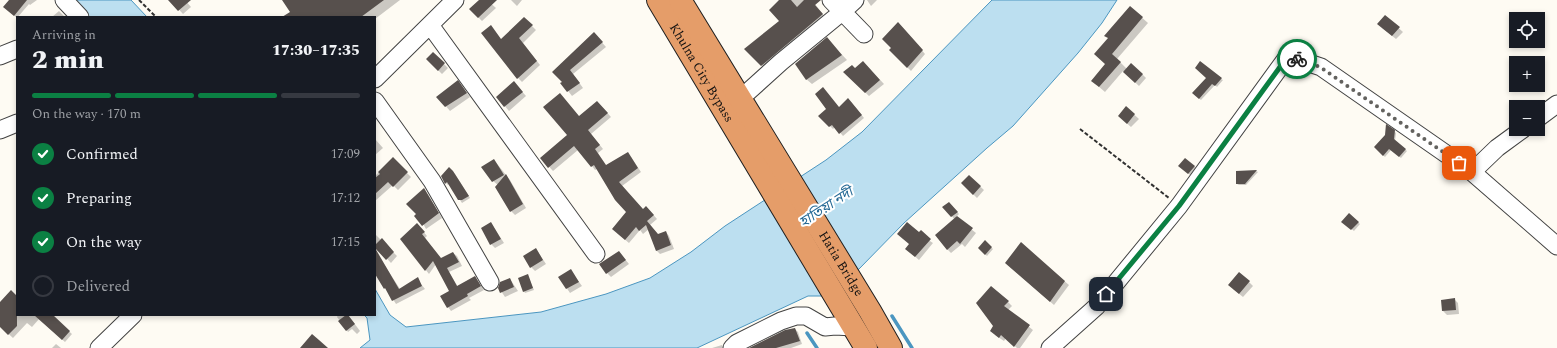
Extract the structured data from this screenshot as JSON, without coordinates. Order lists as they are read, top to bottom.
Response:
{
  "streets": {
    "highway": ["Khulna City Bypass", "Hatia Bridge"]
  },
  "crossings": [
    ["Khulna City Bypass", "Hatia Bridge"]
  ],
  "water": ["হাতিয়া নদী"],
  "page": {
    "map_buttons": ["+", "−"],
    "heading": ["2 min", "Arriving in", "17:30–17:35"],
    "bar": "On the way · 170 m",
    "list": [
      ["Confirmed", "17:09"],
      ["Preparing", "17:12"],
      ["On the way", "17:15"],
      "Delivered"
    ]
  }
}
